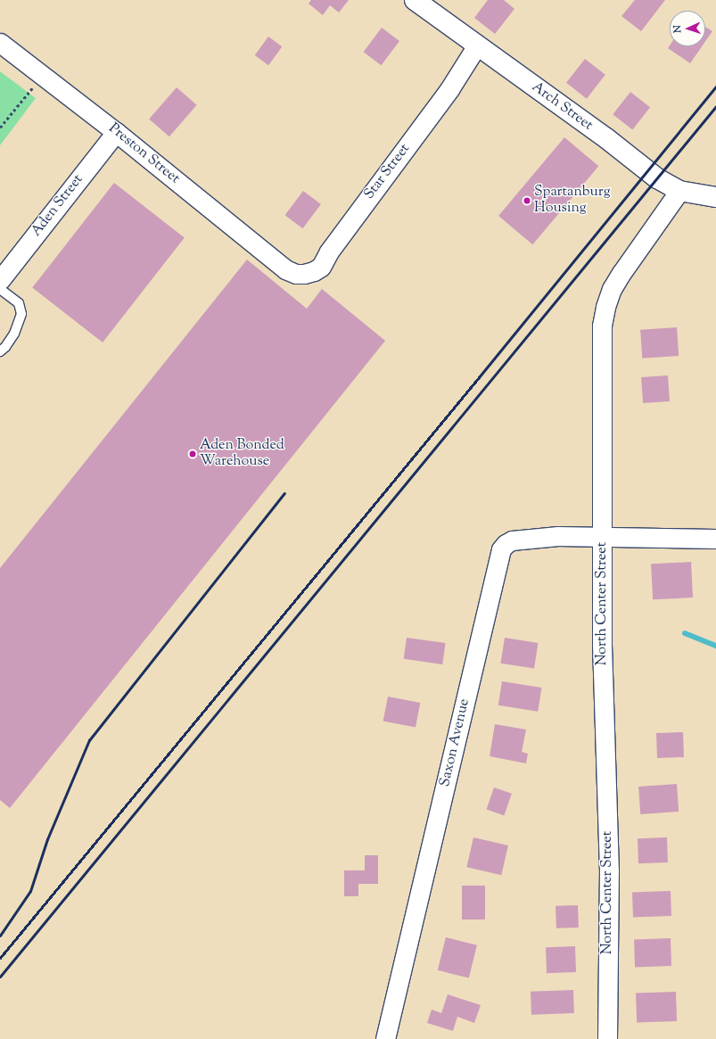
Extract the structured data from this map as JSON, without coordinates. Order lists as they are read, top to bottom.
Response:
{
  "streets": {
    "street": [
      "Arch Street",
      "Preston Street",
      "Star Street",
      "Aden Street",
      "North Center Street",
      "Saxon Avenue"
    ]
  },
  "crossings": [
    ["Arch Street", "Star Street"],
    ["Arch Street", "North Center Street"],
    ["Preston Street", "Star Street"],
    ["Preston Street", "Aden Street"],
    ["North Center Street", "Saxon Avenue"]
  ],
  "places": ["Spartanburg Housing", "Aden Bonded Warehouse"],
  "north": "left"
}
